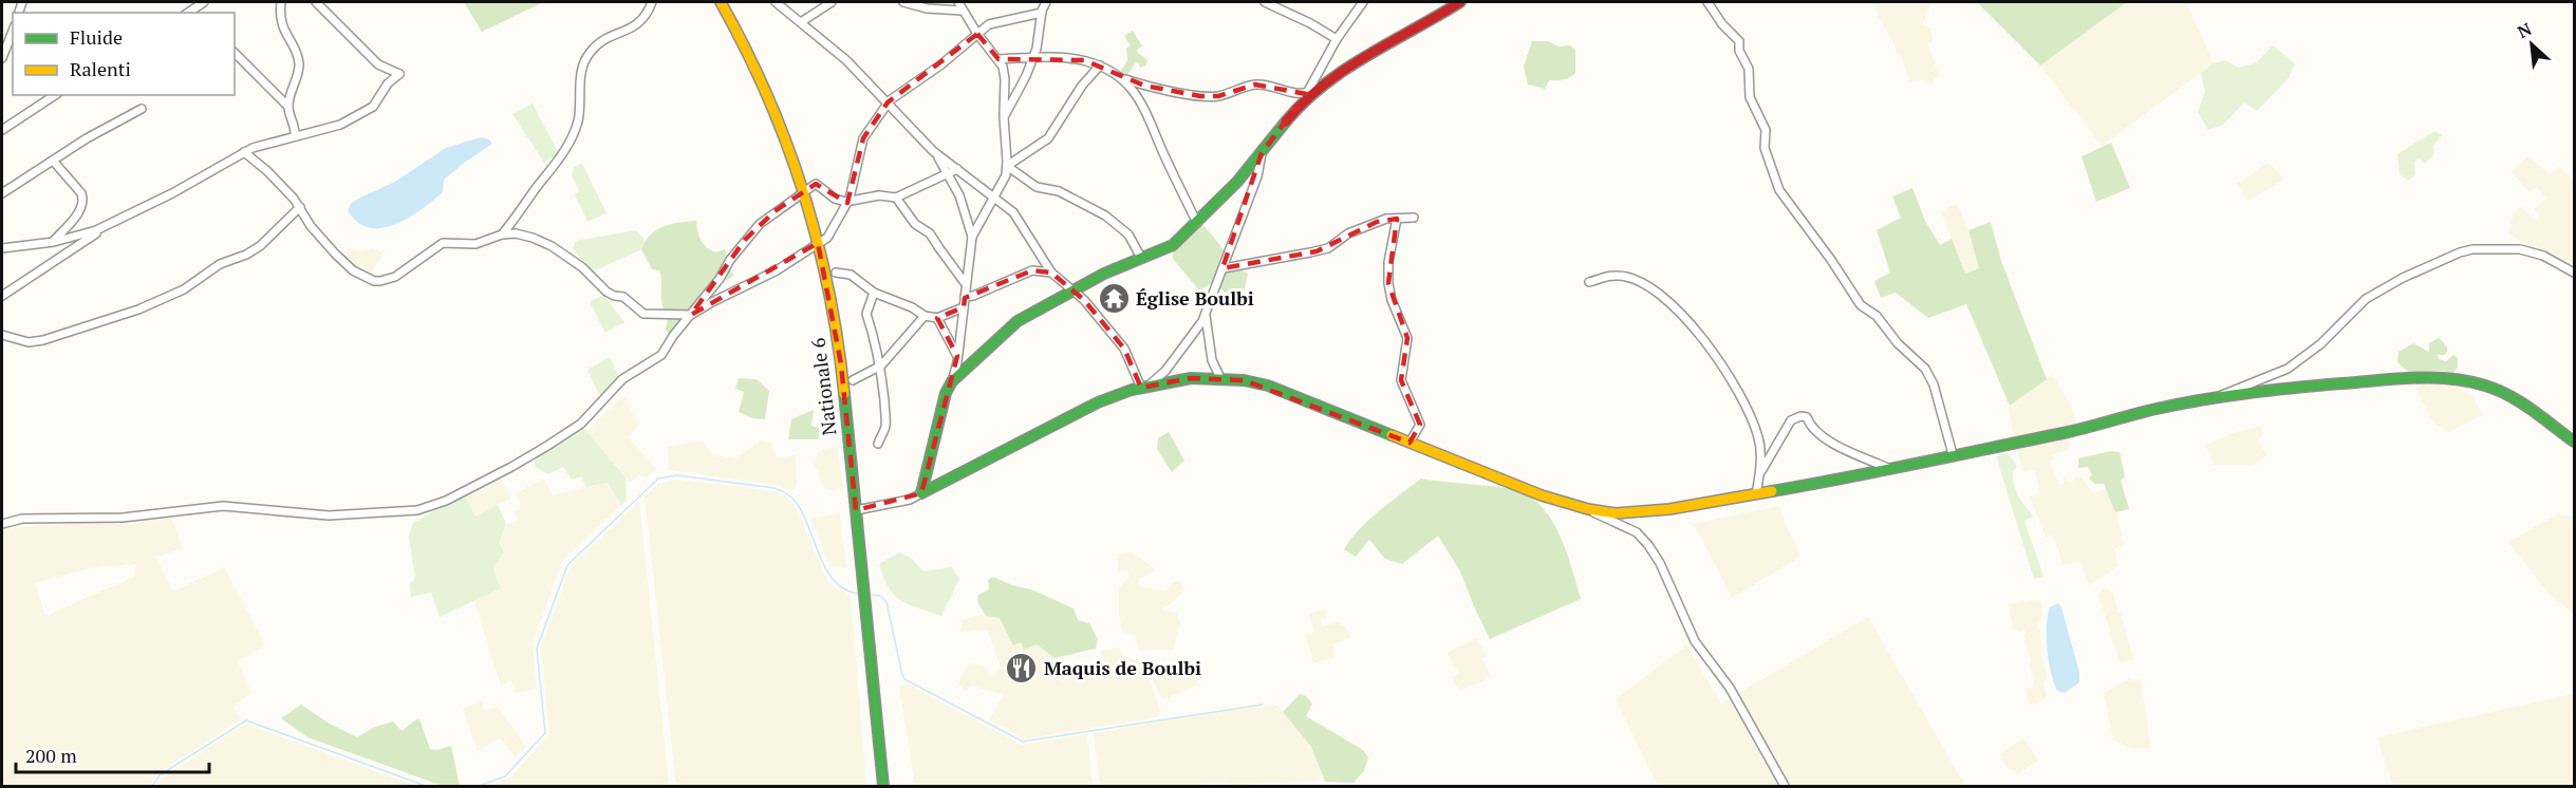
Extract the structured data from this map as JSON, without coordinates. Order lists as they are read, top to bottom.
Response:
{
  "streets": {
    "street": ["Nationale 6"]
  },
  "places": {
    "temple": ["Église Boulbi"],
    "restaurant": ["Maquis de Boulbi"]
  },
  "legend": ["Fluide", "Ralenti"],
  "scale_bar": "200 m",
  "north": "top left"
}
